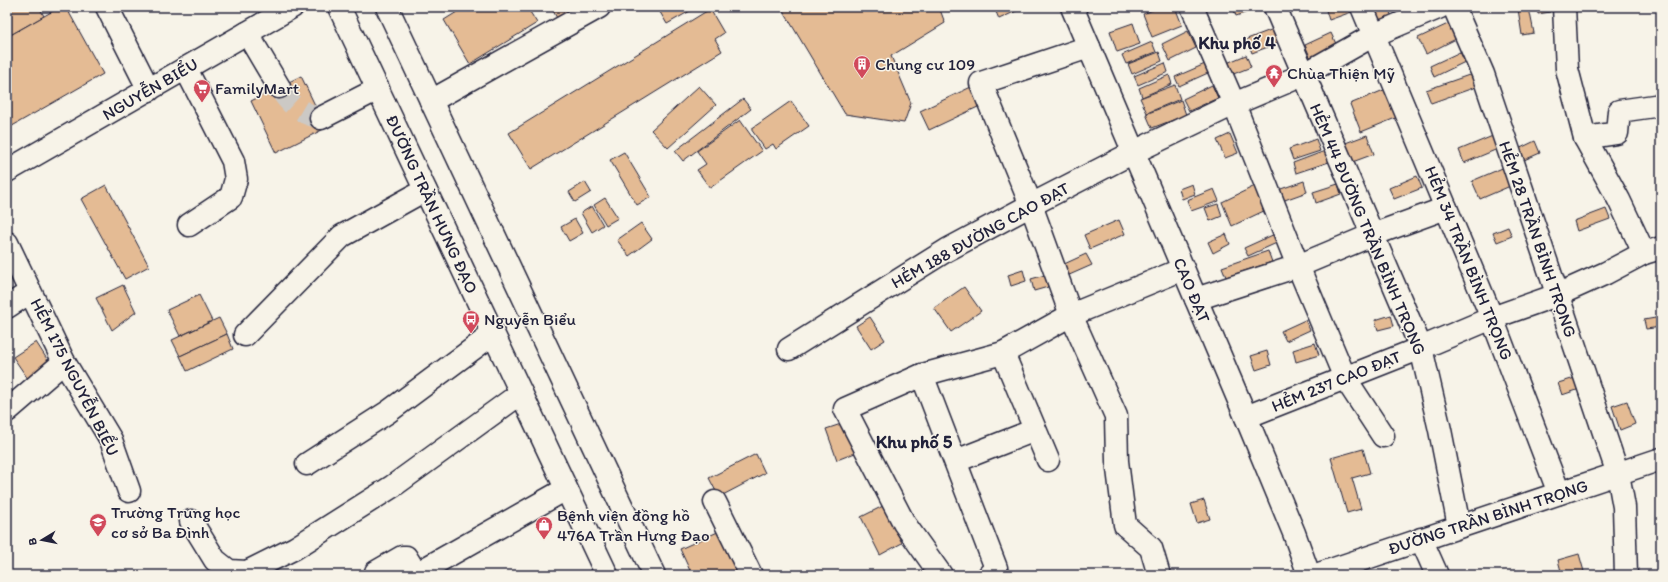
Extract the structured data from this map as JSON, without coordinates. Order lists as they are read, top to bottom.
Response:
{
  "streets": {
    "street": [
      "NGUYỄN BIỂU",
      "ĐƯỜNG TRẦN HƯNG ĐẠO",
      "HẺM 44 ĐƯỜNG TRẦN BÌNH TRỌNG",
      "HẺM 188 ĐƯỜNG CAO ĐẠT",
      "HẺM 28 TRẦN BÌNH TRỌNG",
      "HẺM 34 TRẦN BÌNH TRỌNG",
      "CAO ĐẠT",
      "HẺM 175 NGUYỄN BIỂU",
      "HẺM 237 CAO ĐẠT",
      "ĐƯỜNG TRẦN BÌNH TRỌNG"
    ]
  },
  "crossings": [
    ["HẺM 44 ĐƯỜNG TRẦN BÌNH TRỌNG", "HẺM 188 ĐƯỜNG CAO ĐẠT"],
    ["HẺM 44 ĐƯỜNG TRẦN BÌNH TRỌNG", "HẺM 237 CAO ĐẠT"],
    ["HẺM 44 ĐƯỜNG TRẦN BÌNH TRỌNG", "ĐƯỜNG TRẦN BÌNH TRỌNG"],
    ["HẺM 188 ĐƯỜNG CAO ĐẠT", "HẺM 34 TRẦN BÌNH TRỌNG"],
    ["HẺM 188 ĐƯỜNG CAO ĐẠT", "CAO ĐẠT"],
    ["HẺM 28 TRẦN BÌNH TRỌNG", "HẺM 237 CAO ĐẠT"],
    ["HẺM 28 TRẦN BÌNH TRỌNG", "ĐƯỜNG TRẦN BÌNH TRỌNG"],
    ["HẺM 34 TRẦN BÌNH TRỌNG", "HẺM 237 CAO ĐẠT"],
    ["HẺM 34 TRẦN BÌNH TRỌNG", "ĐƯỜNG TRẦN BÌNH TRỌNG"],
    ["CAO ĐẠT", "HẺM 237 CAO ĐẠT"]
  ],
  "districts": ["Khu phố 4", "Khu phố 5"],
  "places": {
    "building": ["Chung cư 109"],
    "temple": ["Chùa Thiện Mỹ"],
    "supermarket": ["FamilyMart"],
    "bus stop": ["Nguyễn Biểu"],
    "school or university": ["Trường Trung học cơ sở Ba Đình"],
    "shop": ["Bệnh viện đồng hồ 476A Trần Hưng Đạo"]
  },
  "north": "left"
}
